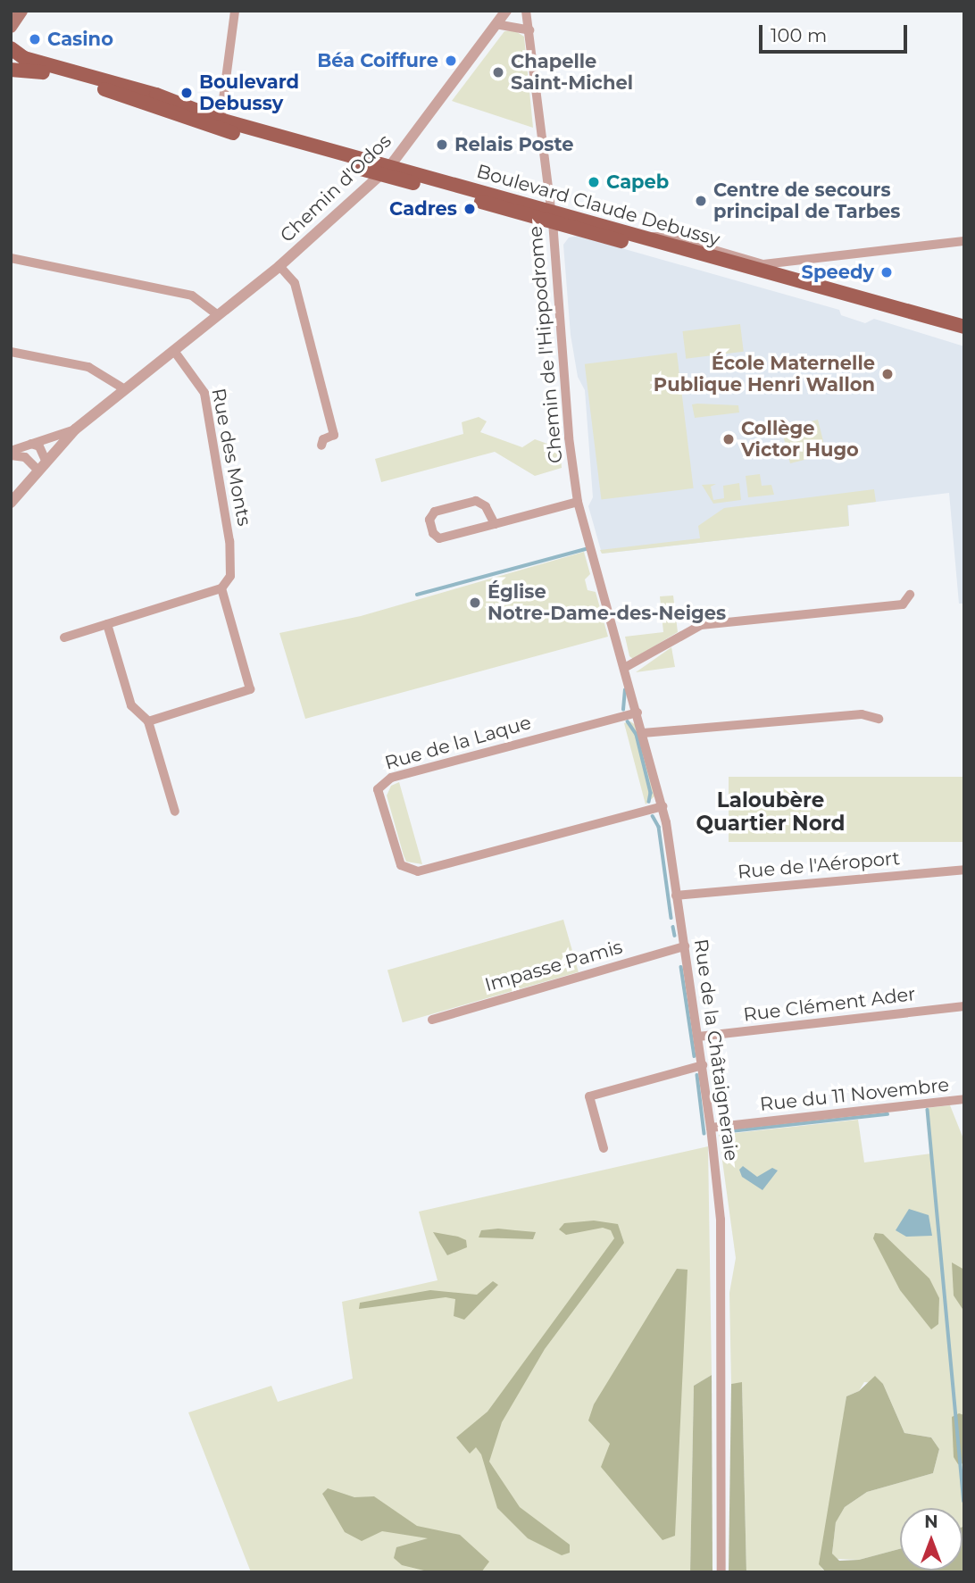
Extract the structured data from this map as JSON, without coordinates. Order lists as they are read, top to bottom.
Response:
{
  "streets": {
    "main road": ["Boulevard Claude Debussy"],
    "street": [
      "Chemin d'Odos",
      "Chemin de l'Hippodrome",
      "Rue des Monts",
      "Rue de la Laque",
      "Rue de l'Aéroport",
      "Impasse Pamis",
      "Rue Clément Ader",
      "Rue de la Châtaigneraie",
      "Rue du 11 Novembre"
    ]
  },
  "crossings": [
    ["Chemin d'Odos", "Boulevard Claude Debussy"],
    ["Chemin d'Odos", "Rue des Monts"],
    ["Boulevard Claude Debussy", "Chemin de l'Hippodrome"],
    ["Chemin de l'Hippodrome", "Rue de la Châtaigneraie"],
    ["Rue de la Laque", "Rue de la Châtaigneraie"],
    ["Rue de l'Aéroport", "Rue de la Châtaigneraie"],
    ["Impasse Pamis", "Rue de la Châtaigneraie"],
    ["Rue Clément Ader", "Rue de la Châtaigneraie"],
    ["Rue de la Châtaigneraie", "Rue du 11 Novembre"]
  ],
  "districts": ["Laloubère Quartier Nord"],
  "places": [
    "Casino",
    "Béa Coiffure",
    "Chapelle Saint-Michel",
    "Boulevard Debussy",
    "Relais Poste",
    "Capeb",
    "Centre de secours principal de Tarbes",
    "Cadres",
    "Speedy",
    "École Maternelle Publique Henri Wallon",
    "Collège Victor Hugo",
    "Église Notre-Dame-des-Neiges"
  ],
  "scale_bar": "100 m",
  "north": "top"
}
